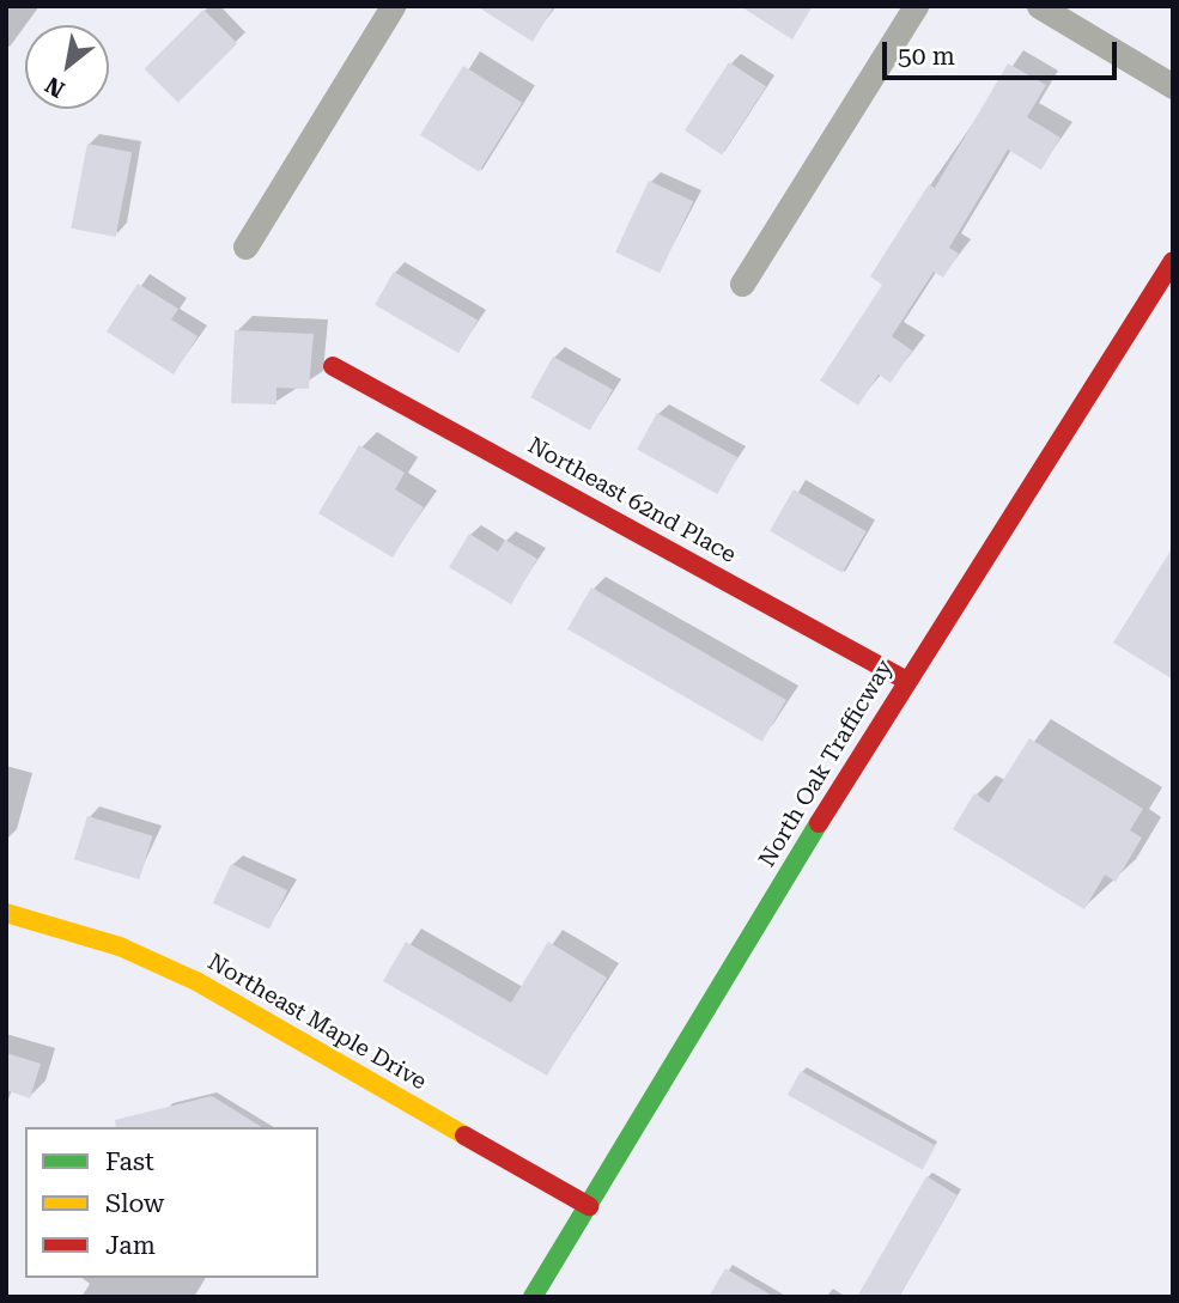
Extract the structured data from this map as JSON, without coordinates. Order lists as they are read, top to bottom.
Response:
{
  "streets": {
    "street": ["Northeast 62nd Place", "North Oak Trafficway", "Northeast Maple Drive"]
  },
  "crossings": [
    ["Northeast 62nd Place", "North Oak Trafficway"],
    ["North Oak Trafficway", "Northeast Maple Drive"]
  ],
  "legend": ["Fast", "Slow", "Jam"],
  "scale_bar": "50 m",
  "north": "bottom left"
}
